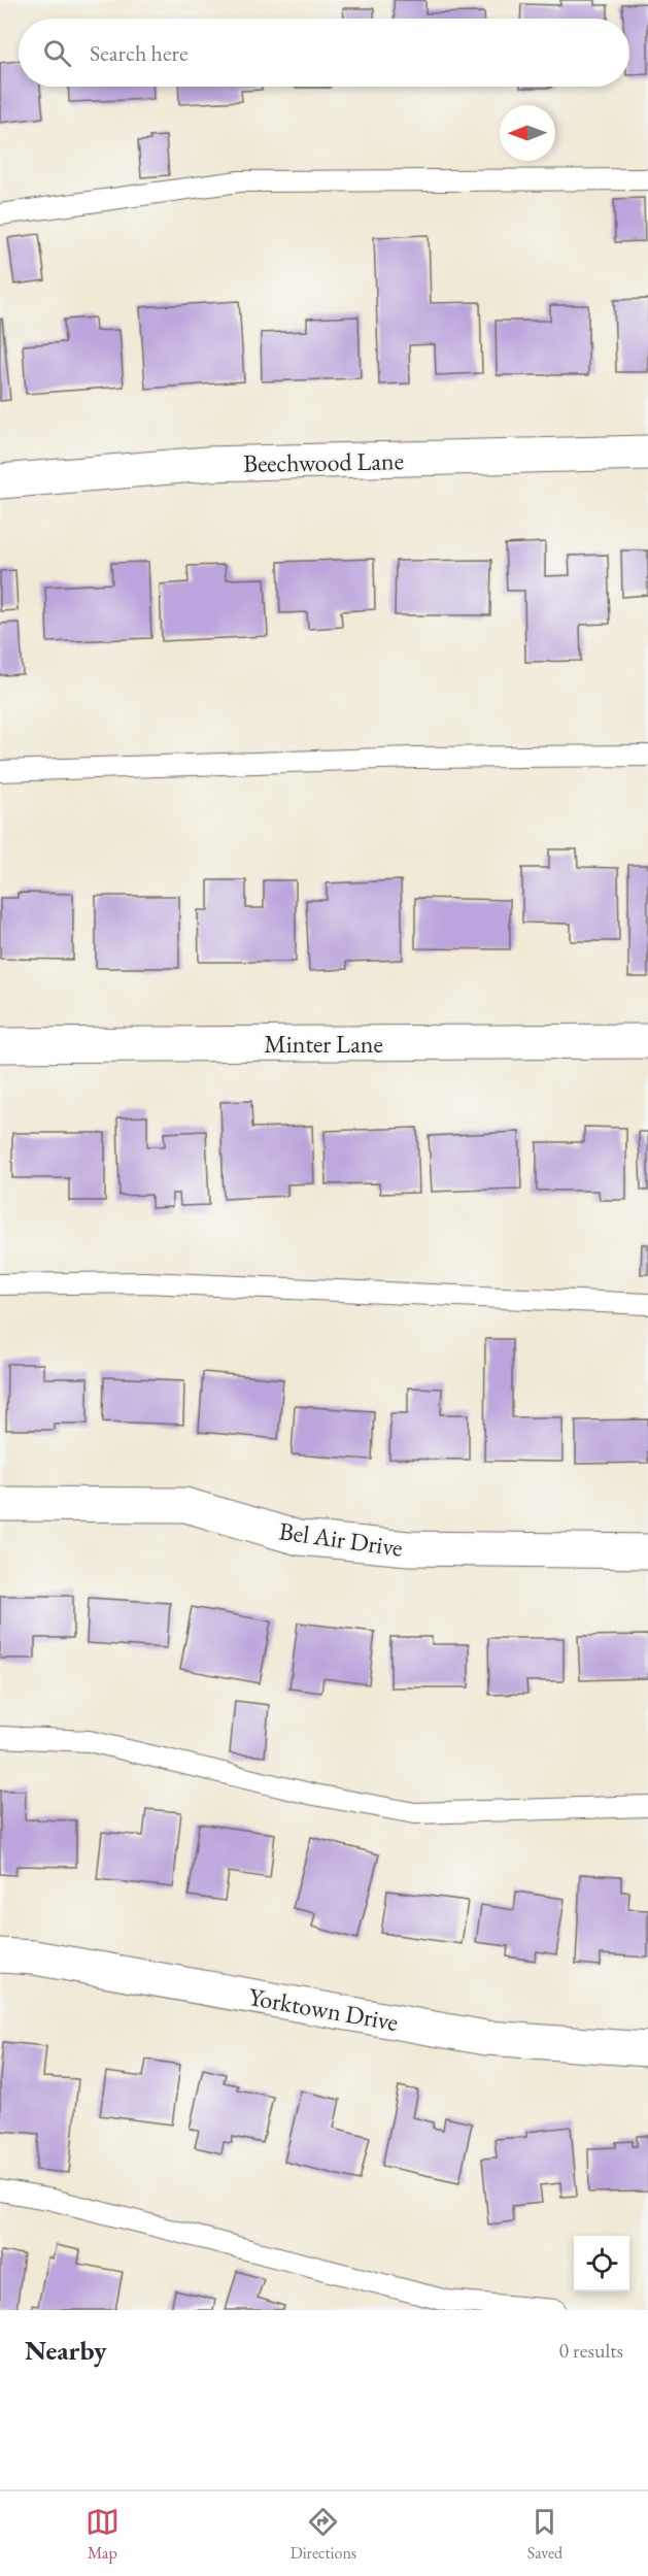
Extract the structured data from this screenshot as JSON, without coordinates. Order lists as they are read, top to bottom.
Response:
{
  "streets": {
    "street": [
      "Beechwood Lane",
      "Minter Lane",
      "Bel Air Drive",
      "Yorktown Drive"
    ]
  },
  "north": "left",
  "page": {
    "search": "Search here",
    "heading": ["Nearby", "0 results"],
    "nav": ["Map", "Directions", "Saved"]
  }
}
